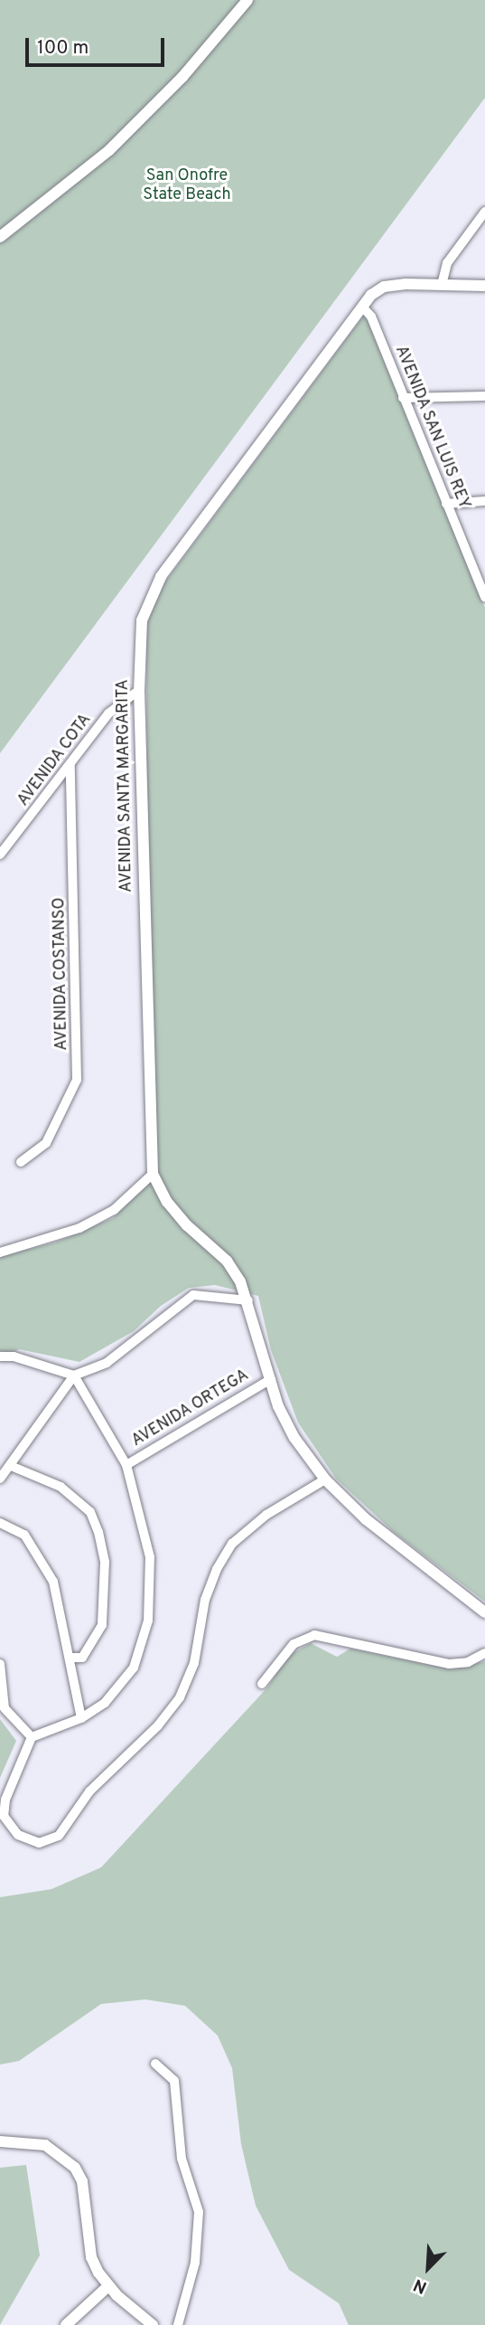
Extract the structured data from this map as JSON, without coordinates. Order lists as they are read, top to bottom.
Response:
{
  "streets": {
    "street": [
      "AVENIDA SAN LUIS REY",
      "AVENIDA COTA",
      "AVENIDA SANTA MARGARITA",
      "AVENIDA COSTANSO",
      "AVENIDA ORTEGA"
    ]
  },
  "crossings": [
    ["AVENIDA SAN LUIS REY", "AVENIDA SANTA MARGARITA"],
    ["AVENIDA COTA", "AVENIDA SANTA MARGARITA"],
    ["AVENIDA COTA", "AVENIDA COSTANSO"],
    ["AVENIDA SANTA MARGARITA", "AVENIDA ORTEGA"]
  ],
  "parks": ["San Onofre State Beach"],
  "scale_bar": "100 m",
  "north": "bottom left"
}
